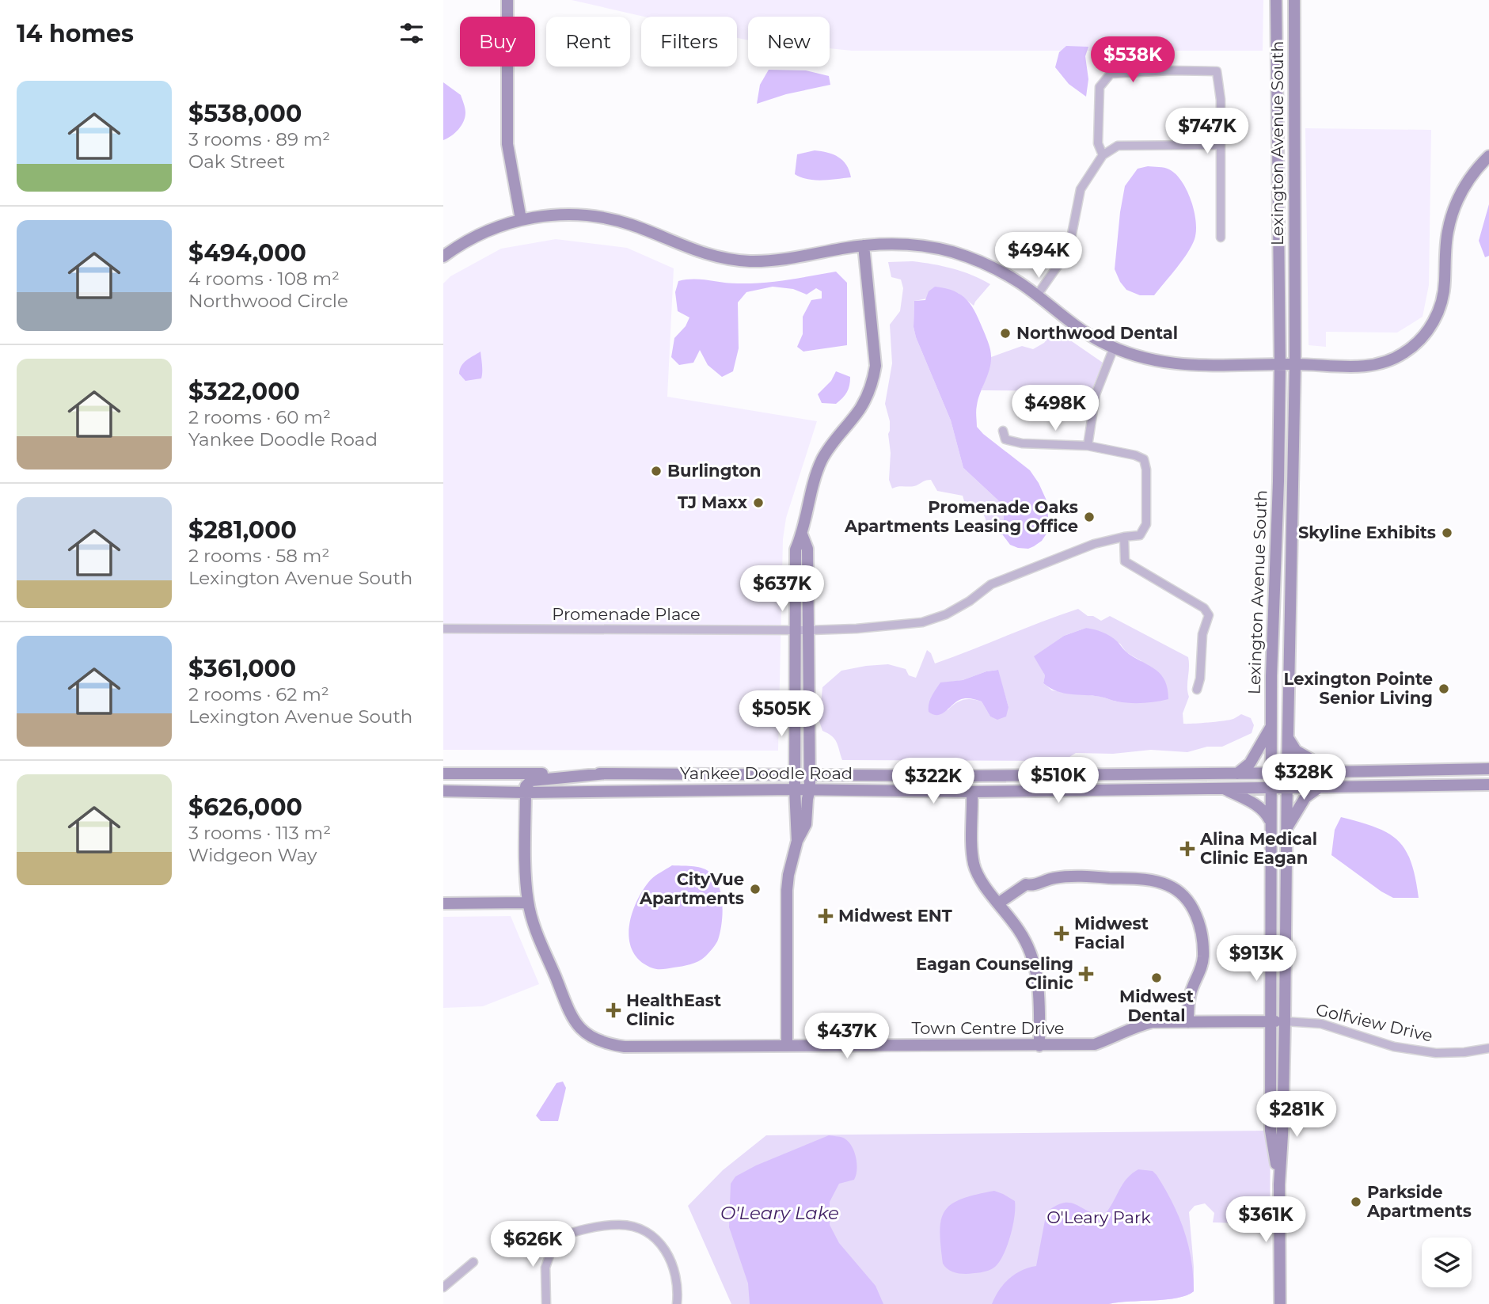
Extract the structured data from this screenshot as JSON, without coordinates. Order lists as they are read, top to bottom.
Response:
{
  "streets": {
    "street": [
      "Lexington Avenue South",
      "Promenade Place",
      "Yankee Doodle Road",
      "Golfview Drive",
      "Town Centre Drive"
    ]
  },
  "crossings": [
    ["Lexington Avenue South", "Yankee Doodle Road"],
    ["Lexington Avenue South", "Golfview Drive"],
    ["Lexington Avenue South", "Town Centre Drive"],
    ["Yankee Doodle Road", "Town Centre Drive"],
    ["Golfview Drive", "Town Centre Drive"]
  ],
  "water": ["O'Leary Lake"],
  "parks": ["O'Leary Park"],
  "places": {
    "other": [
      "Northwood Dental",
      "Burlington",
      "TJ Maxx",
      "Promenade Oaks Apartments Leasing Office",
      "Skyline Exhibits",
      "Lexington Pointe Senior Living",
      "CityVue Apartments",
      "Midwest Dental",
      "Parkside Apartments"
    ],
    "health": [
      "Alina Medical Clinic Eagan",
      "Midwest ENT",
      "Midwest Facial",
      "Eagan Counseling Clinic",
      "HealthEast Clinic"
    ]
  },
  "page": {
    "heading": "14 homes",
    "chip": [
      "Buy",
      "Rent",
      "Filters",
      "New"
    ],
    "price": [
      "$538K",
      "$747K",
      "$494K",
      "$498K",
      "$637K",
      "$505K",
      "$328K",
      "$510K",
      "$322K",
      "$913K",
      "$437K",
      "$281K",
      "$361K",
      "$626K"
    ],
    "list": [
      {
        "name": "$538,000",
        "note": "3 rooms · 89 m² · Oak Street"
      },
      {
        "name": "$494,000",
        "note": "4 rooms · 108 m² · Northwood Circle"
      },
      {
        "name": "$322,000",
        "note": "2 rooms · 60 m² · Yankee Doodle Road"
      },
      {
        "name": "$281,000",
        "note": "2 rooms · 58 m² · Lexington Avenue South"
      },
      {
        "name": "$361,000",
        "note": "2 rooms · 62 m² · Lexington Avenue South"
      },
      {
        "name": "$626,000",
        "note": "3 rooms · 113 m² · Widgeon Way"
      }
    ]
  }
}
